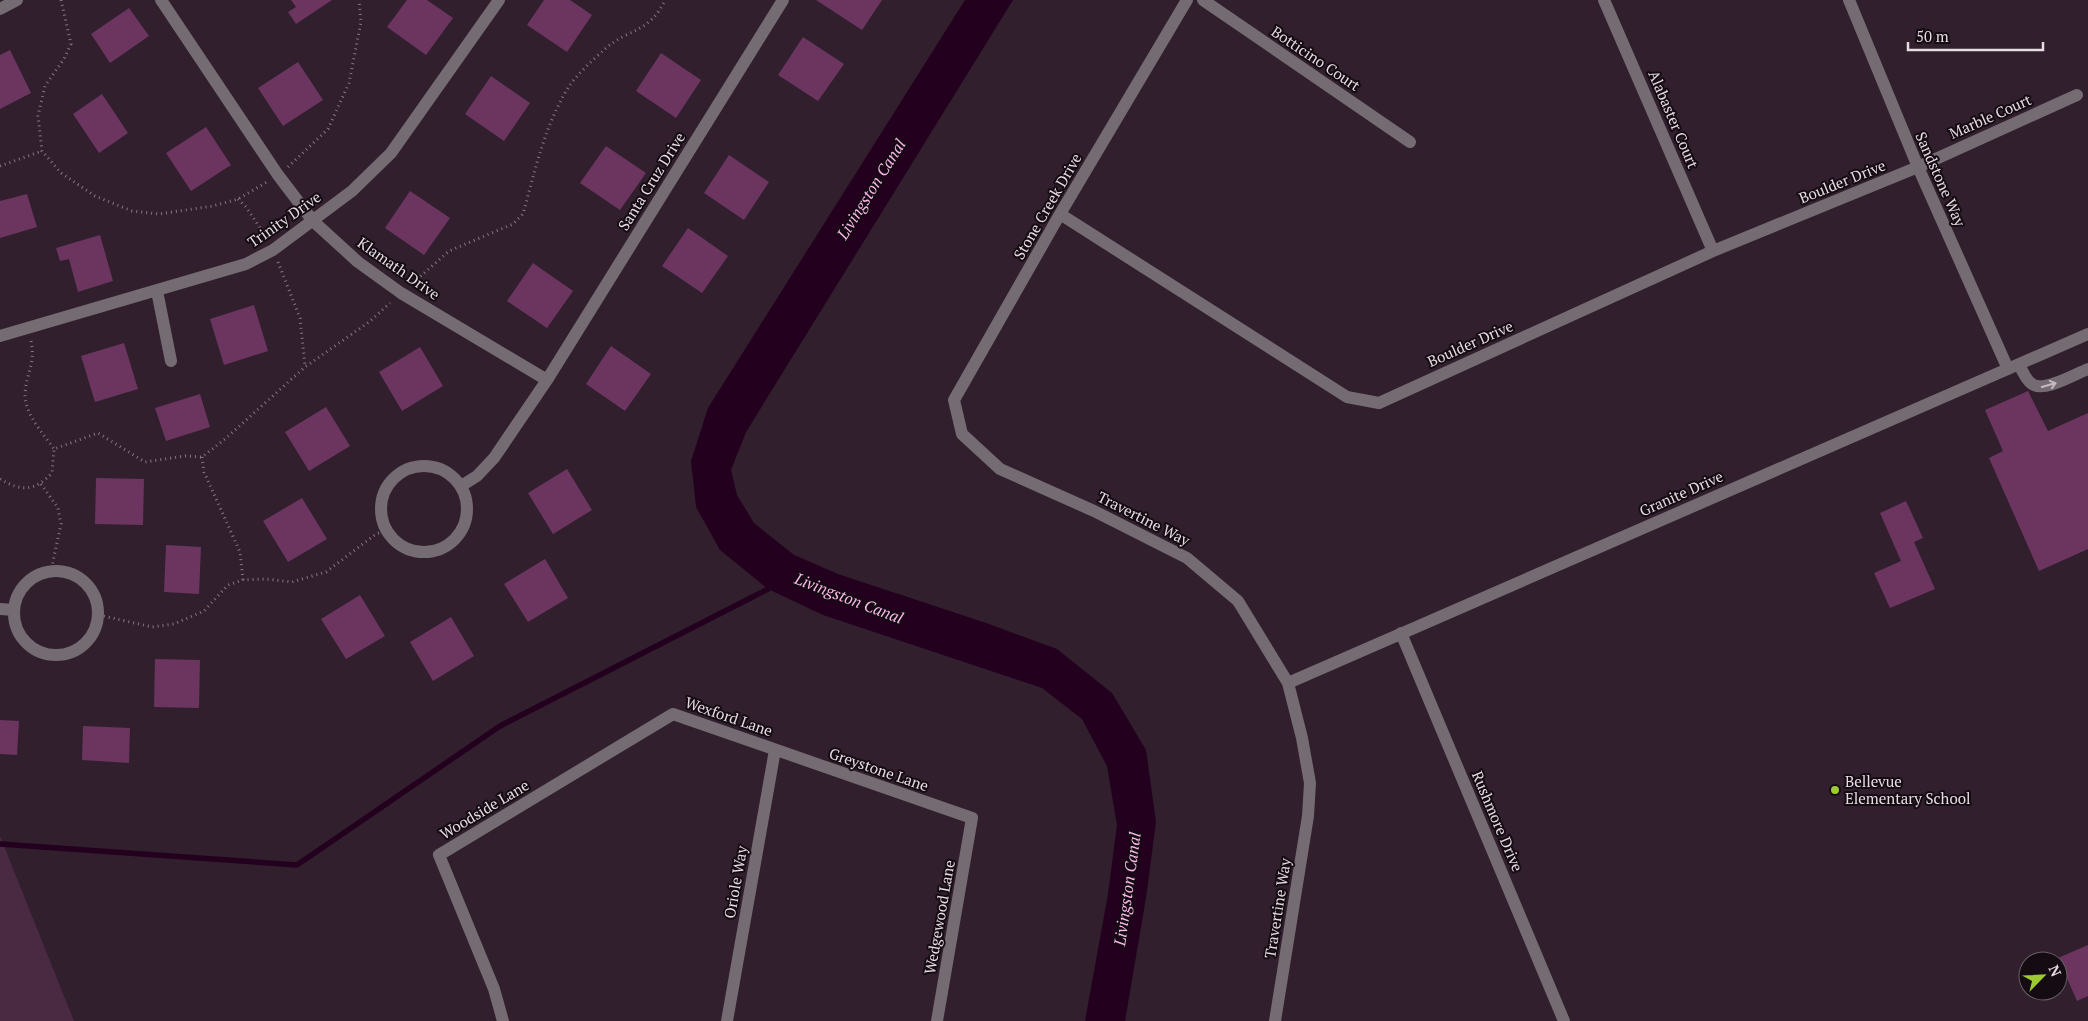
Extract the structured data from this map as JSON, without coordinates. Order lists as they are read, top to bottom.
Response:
{
  "streets": {
    "street": [
      "Botticino Court",
      "Marble Court",
      "Alabaster Court",
      "Sandstone Way",
      "Santa Cruz Drive",
      "Boulder Drive",
      "Stone Creek Drive",
      "Trinity Drive",
      "Klamath Drive",
      "Granite Drive",
      "Travertine Way",
      "Wexford Lane",
      "Greystone Lane",
      "Woodside Lane",
      "Rushmore Drive",
      "Oriole Way",
      "Wedgewood Lane"
    ]
  },
  "crossings": [
    ["Marble Court", "Sandstone Way"],
    ["Marble Court", "Boulder Drive"],
    ["Alabaster Court", "Boulder Drive"],
    ["Sandstone Way", "Boulder Drive"],
    ["Sandstone Way", "Granite Drive"],
    ["Santa Cruz Drive", "Klamath Drive"],
    ["Boulder Drive", "Stone Creek Drive"],
    ["Stone Creek Drive", "Travertine Way"],
    ["Trinity Drive", "Klamath Drive"],
    ["Granite Drive", "Travertine Way"],
    ["Granite Drive", "Rushmore Drive"],
    ["Wexford Lane", "Greystone Lane"],
    ["Wexford Lane", "Woodside Lane"],
    ["Wexford Lane", "Oriole Way"],
    ["Greystone Lane", "Oriole Way"],
    ["Greystone Lane", "Wedgewood Lane"]
  ],
  "water": ["Livingston Canal"],
  "places": ["Bellevue Elementary School"],
  "scale_bar": "50 m",
  "north": "top right"
}
